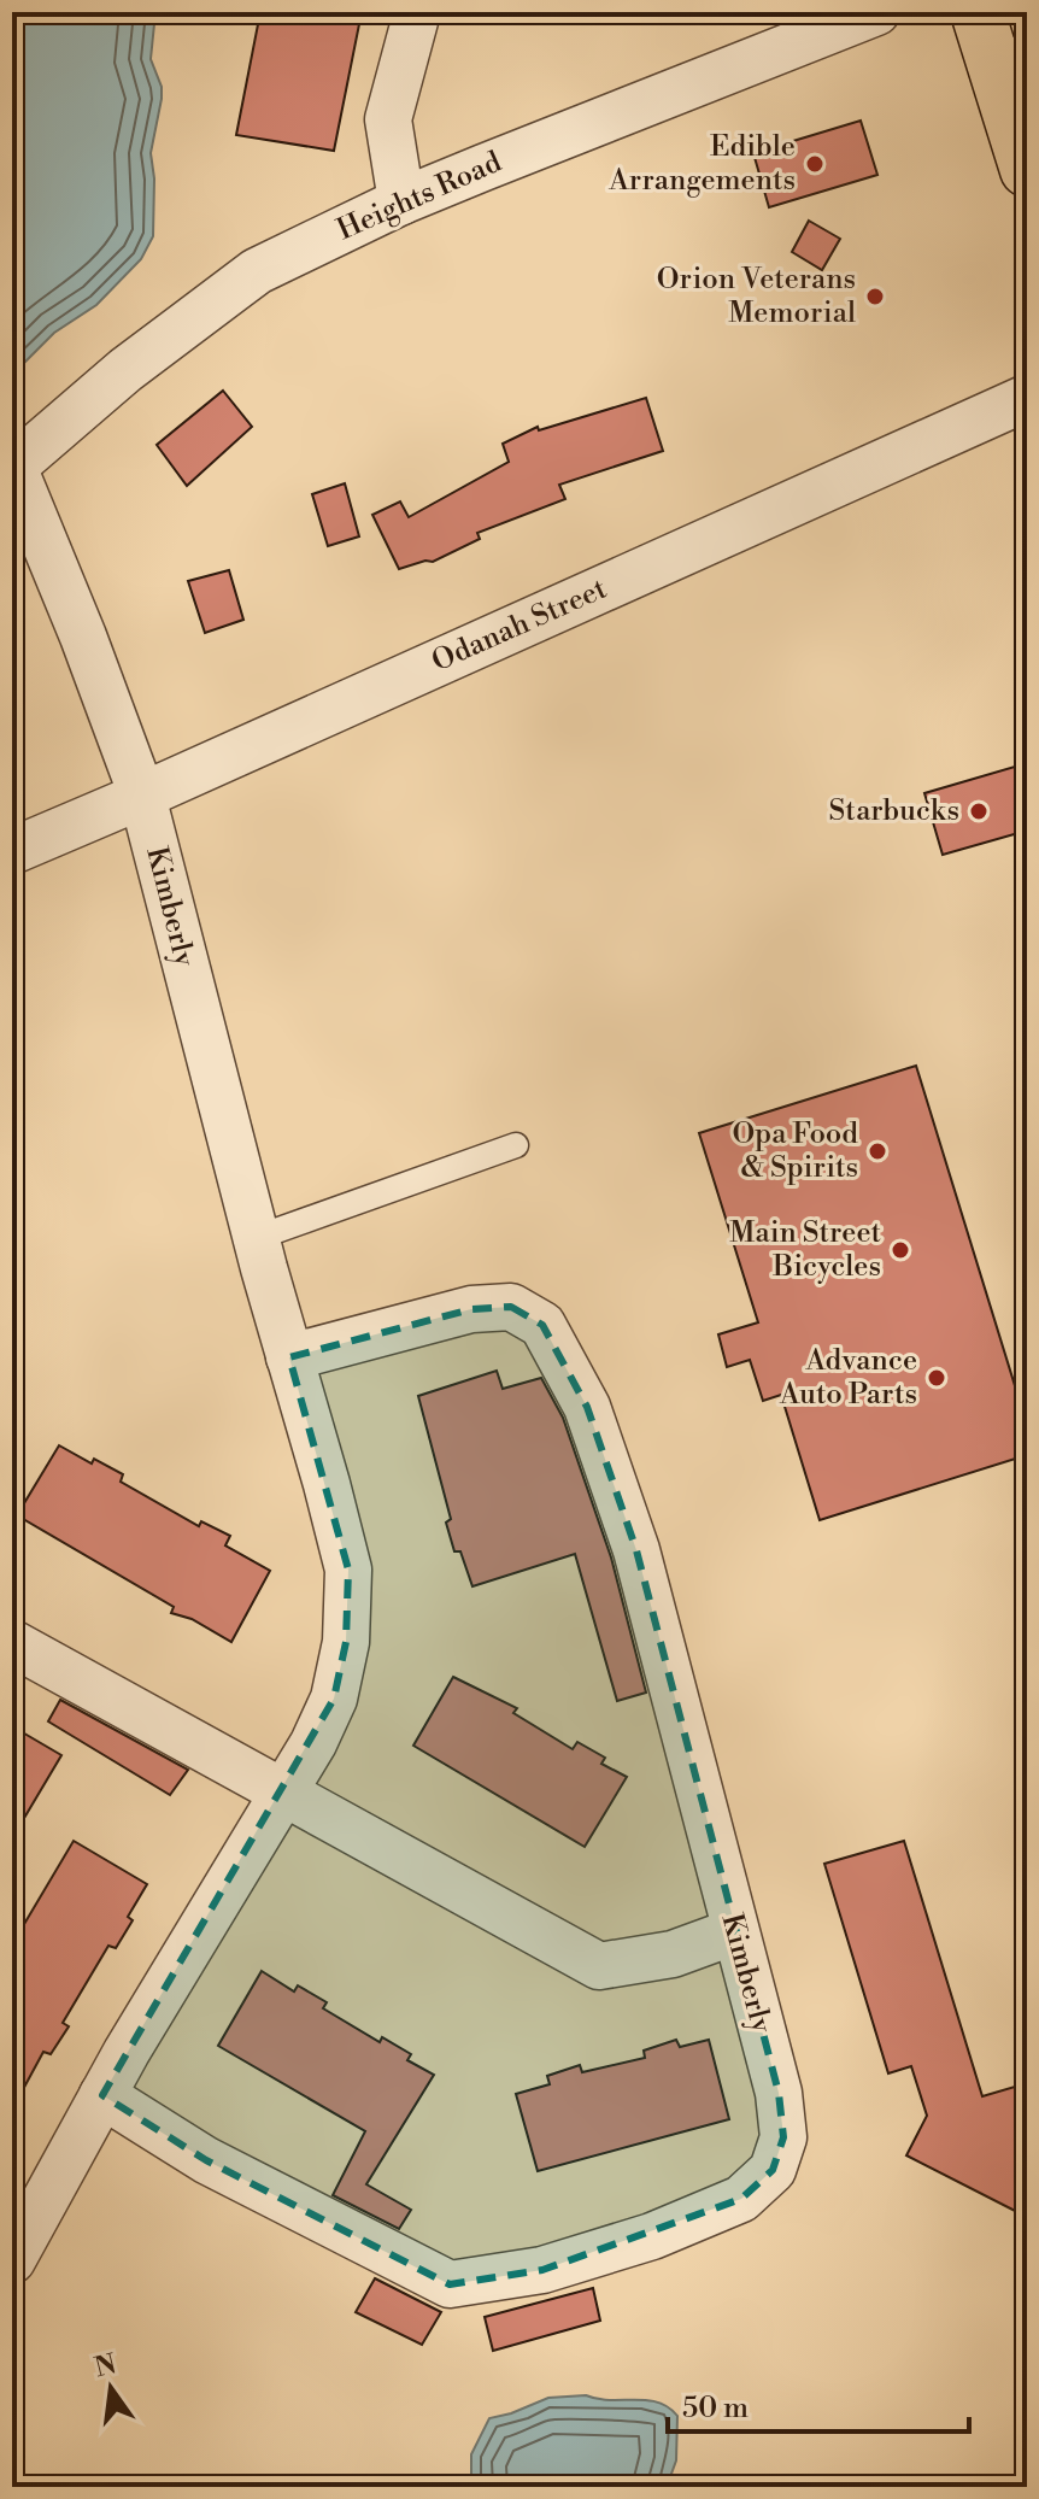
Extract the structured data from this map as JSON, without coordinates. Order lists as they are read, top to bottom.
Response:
{
  "streets": {
    "street": ["Heights Road", "Odanah Street", "Kimberly"]
  },
  "crossings": [
    ["Heights Road", "Kimberly"],
    ["Odanah Street", "Kimberly"]
  ],
  "places": [
    "Edible Arrangements",
    "Orion Veterans Memorial",
    "Starbucks",
    "Opa Food & Spirits",
    "Main Street Bicycles",
    "Advance Auto Parts"
  ],
  "scale_bar": "50 m",
  "north": "top"
}
